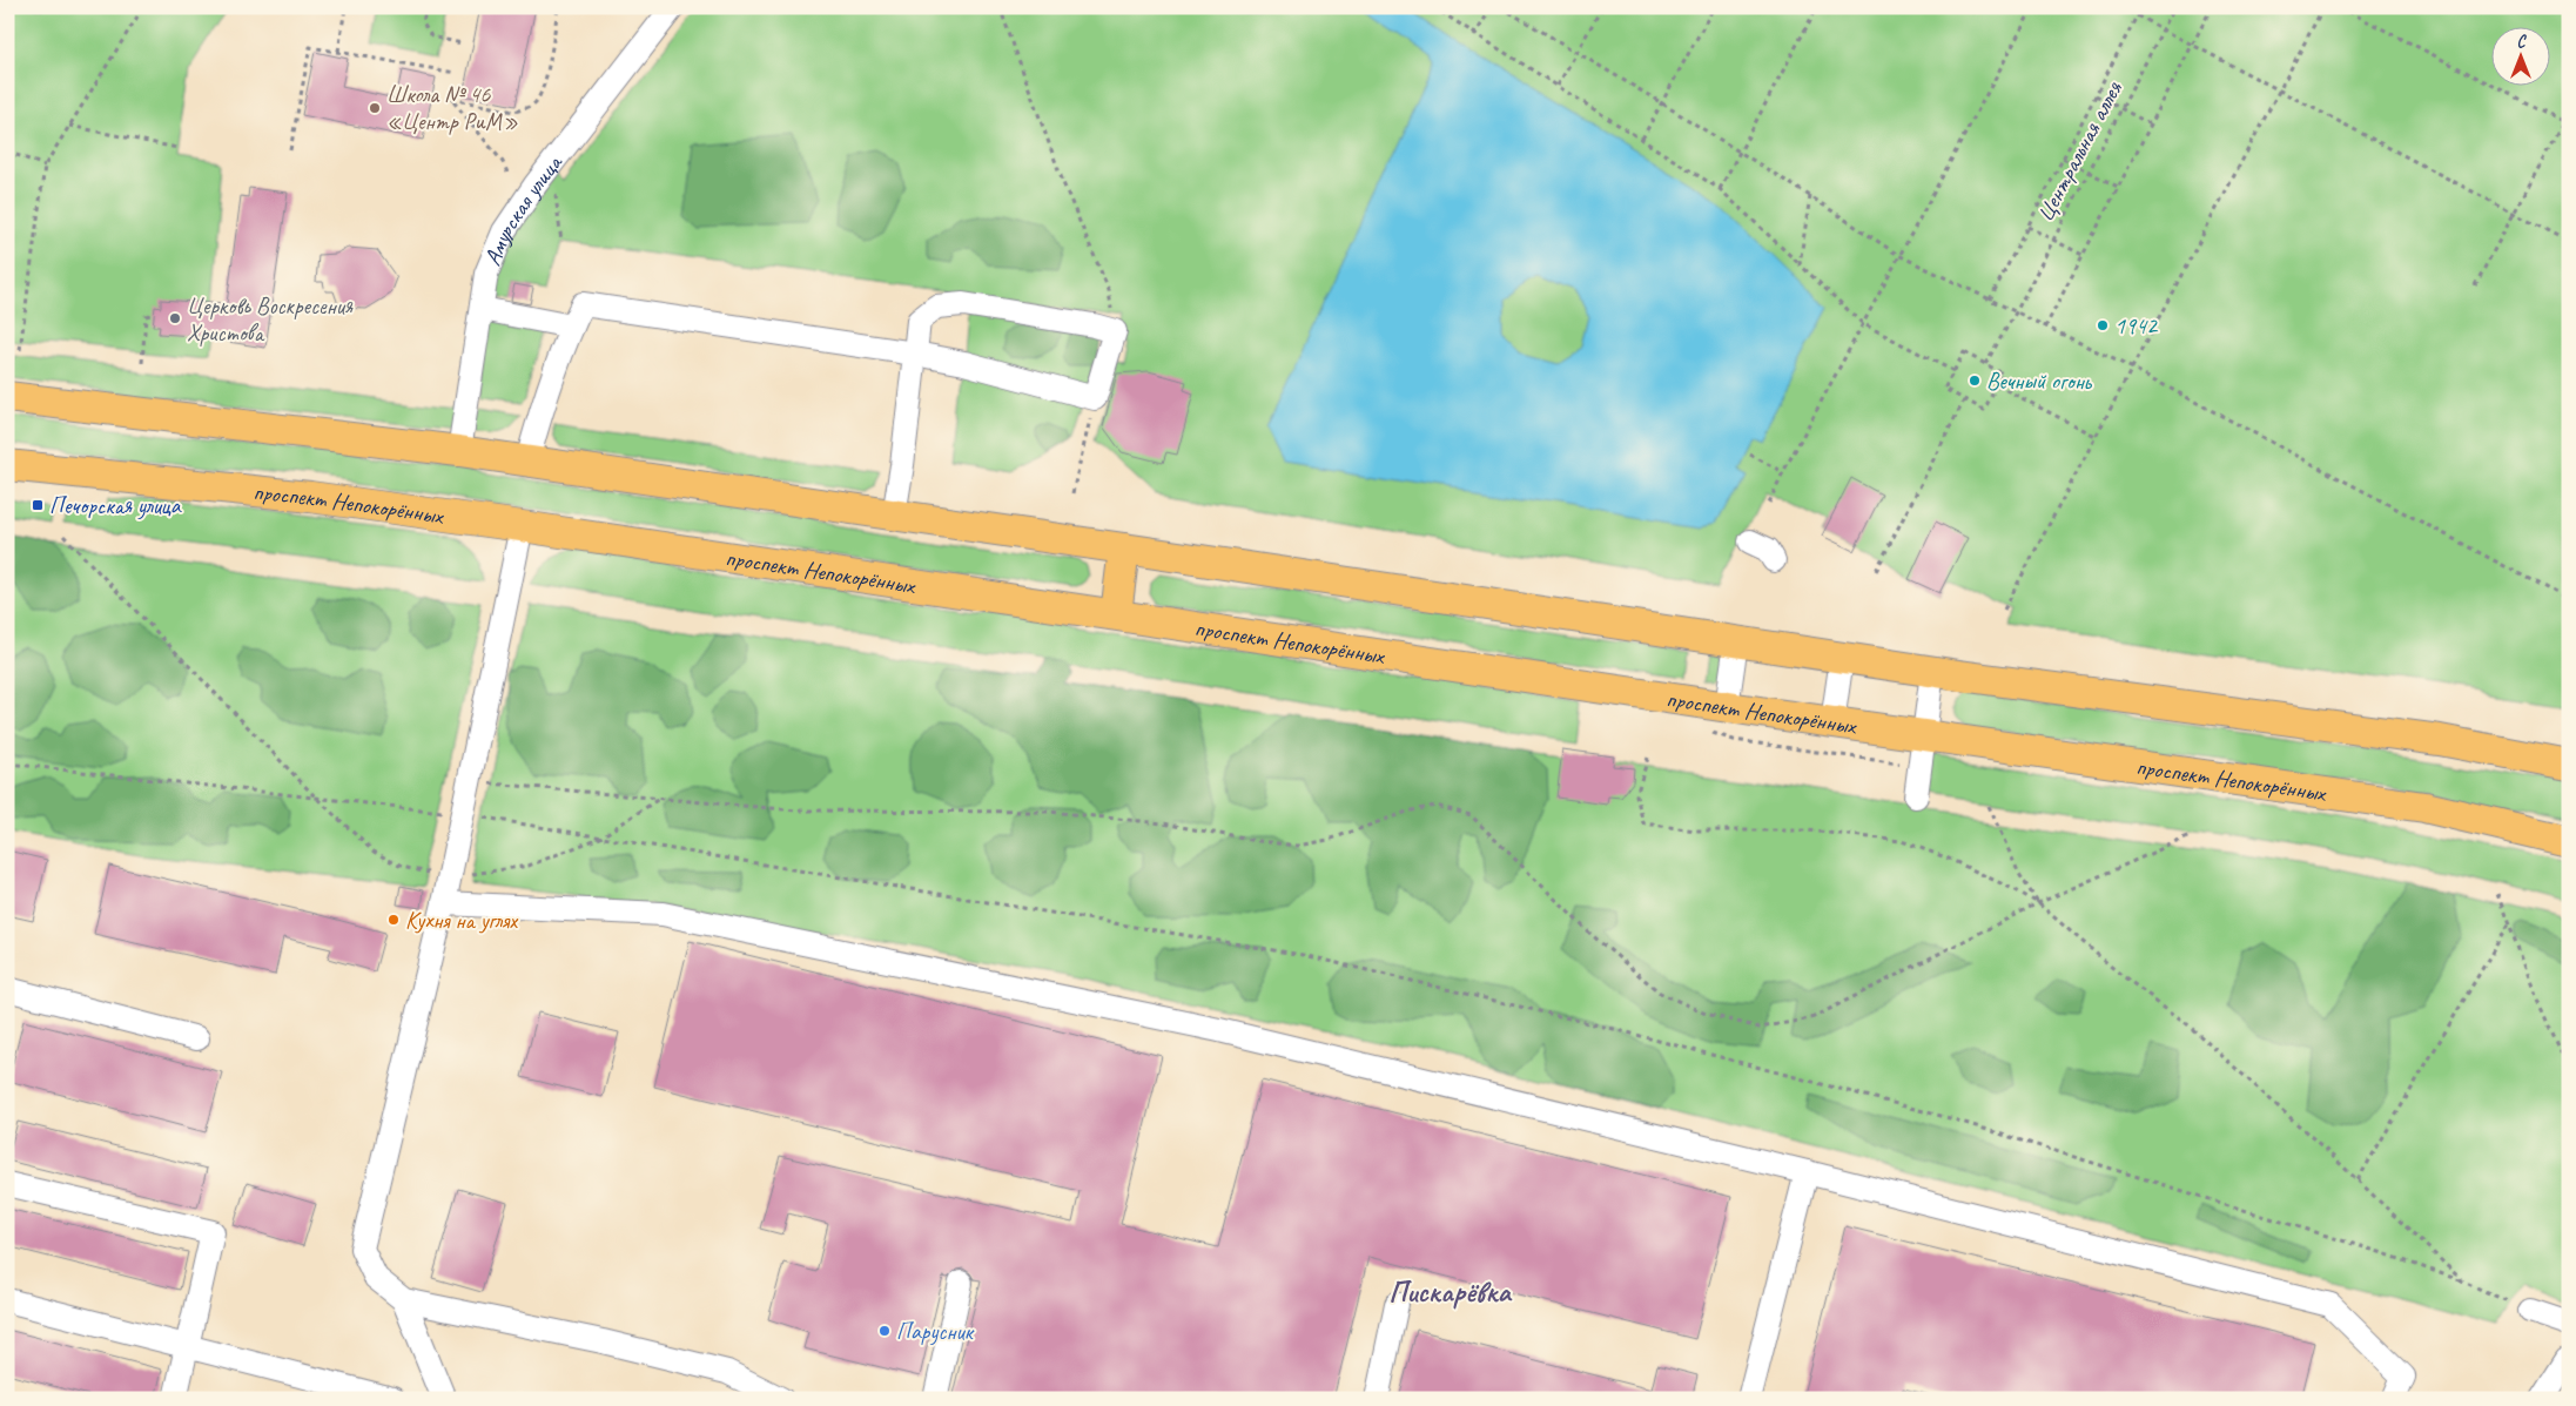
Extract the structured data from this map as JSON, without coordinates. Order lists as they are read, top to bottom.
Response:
{
  "streets": {
    "main road": ["проспект Непокорённых"],
    "street": ["Амурская улица"],
    "path": ["Центральная аллея"]
  },
  "districts": ["Пискарёвка"],
  "places": {
    "other": [
      "Школа № 46 «Центр РиМ»",
      "Церковь Воскресения Христова",
      "1942",
      "Вечный огонь",
      "Кухня на углях",
      "Парусник"
    ],
    "transit": ["Печорская улица"]
  },
  "north": "top"
}
